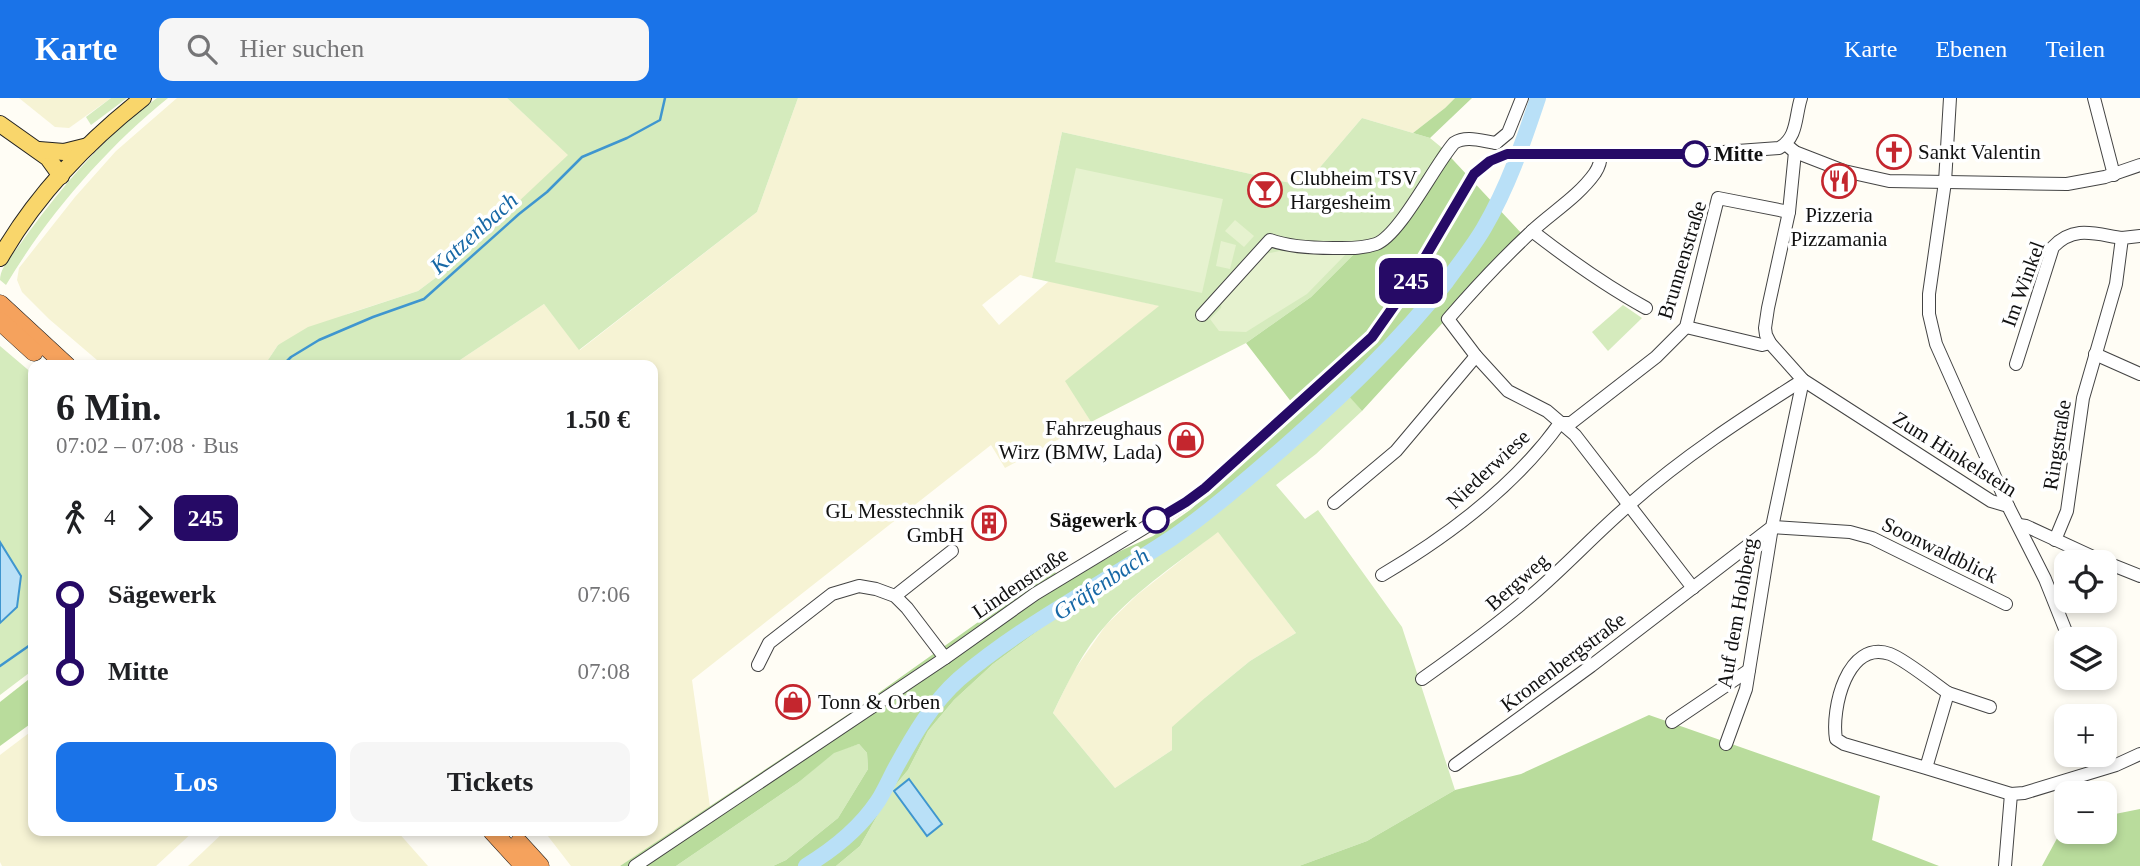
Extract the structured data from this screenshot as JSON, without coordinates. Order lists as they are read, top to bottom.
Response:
{
  "streets": {
    "street": [
      "Brunnenstraße",
      "Im Winkel",
      "Ringstraße",
      "Zum Hinkelstein",
      "Niederwiese",
      "Soonwaldblick",
      "Bergweg",
      "Lindenstraße",
      "Auf dem Hohberg",
      "Kronenbergstraße"
    ]
  },
  "crossings": [
    ["Brunnenstraße", "Niederwiese"],
    ["Im Winkel", "Ringstraße"],
    ["Zum Hinkelstein", "Bergweg"],
    ["Soonwaldblick", "Auf dem Hohberg"],
    ["Soonwaldblick", "Kronenbergstraße"],
    ["Auf dem Hohberg", "Kronenbergstraße"]
  ],
  "water": ["Katzenbach", "Gräfenbach"],
  "places": {
    "church": ["Sankt Valentin"],
    "other": ["Mitte", "Sägewerk"],
    "restaurant": ["Pizzeria Pizzamania"],
    "bar": ["Clubheim TSV Hargesheim"],
    "shop": ["Fahrzeughaus Wirz (BMW, Lada)", "Tonn & Orben"],
    "building": ["GL Messtechnik GmbH"]
  },
  "lines": ["bus line 245"],
  "page": {
    "header": "Karte",
    "search": "Hier suchen",
    "nav": ["Karte", "Ebenen", "Teilen"],
    "on_map": "245",
    "heading": ["6 Min.", "07:02 – 07:08 · Bus", "1.50 €"],
    "legs": ["4", "245"],
    "map_buttons": ["+", "−"],
    "list": [
      {
        "name": "Sägewerk",
        "value": "07:06"
      },
      {
        "name": "Mitte",
        "value": "07:08"
      }
    ],
    "buttons": ["Los", "Tickets"]
  }
}
